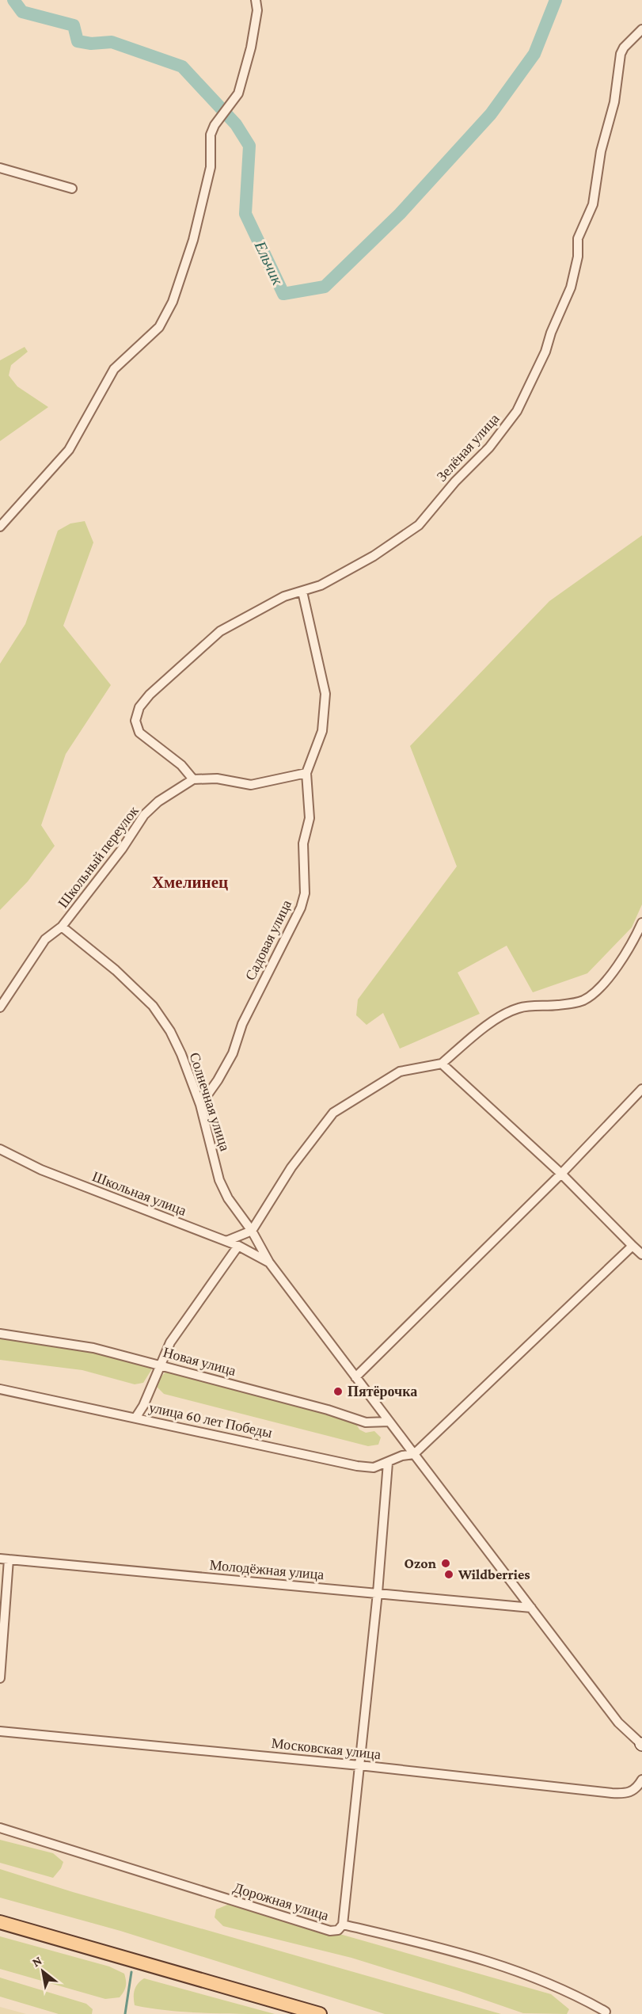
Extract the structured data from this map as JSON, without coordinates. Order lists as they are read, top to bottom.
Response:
{
  "streets": {
    "street": [
      "Зелёная улица",
      "Школьный переулок",
      "Садовая улица",
      "Солнечная улица",
      "Школьная улица",
      "Новая улица",
      "улица 60 лет Победы",
      "Молодёжная улица",
      "Московская улица",
      "Дорожная улица"
    ]
  },
  "crossings": [
    ["Зелёная улица", "Школьный переулок"],
    ["Школьный переулок", "Садовая улица"],
    ["Школьный переулок", "Солнечная улица"],
    ["Садовая улица", "Солнечная улица"],
    ["Солнечная улица", "Школьная улица"],
    ["Солнечная улица", "Новая улица"],
    ["Солнечная улица", "улица 60 лет Победы"],
    ["Солнечная улица", "Молодёжная улица"]
  ],
  "districts": ["Хмелинец"],
  "water": ["Ельчик"],
  "places": ["Пятёрочка", "Ozon", "Wildberries"],
  "north": "top left"
}
